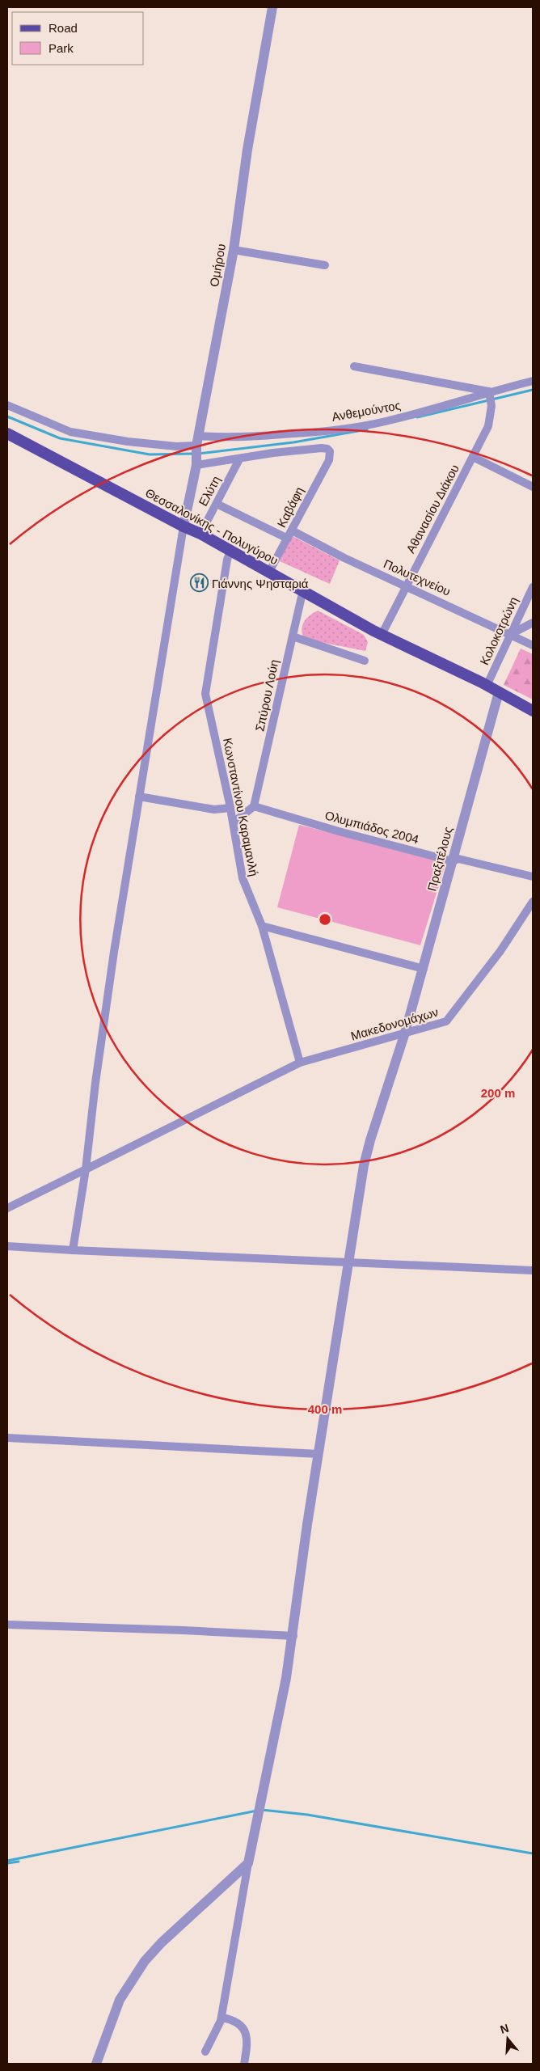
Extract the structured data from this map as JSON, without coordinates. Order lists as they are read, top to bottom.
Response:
{
  "streets": {
    "main road": ["Θεσσαλονίκης - Πολυγύρου"],
    "street": [
      "Ομήρου",
      "Ανθεμούντος",
      "Ελύτη",
      "Καβάφη",
      "Αθανασίου Διάκου",
      "Πολυτεχνείου",
      "Κολοκοτρώνη",
      "Σπύρου Λούη",
      "Κωνσταντίνου Καραμανλή",
      "Ολυμπιάδος 2004",
      "Πραξιτέλους",
      "Μακεδονομάχων"
    ]
  },
  "crossings": [
    ["Ομήρου", "Ανθεμούντος"],
    ["Ομήρου", "Θεσσαλονίκης - Πολυγύρου"],
    ["Ανθεμούντος", "Αθανασίου Διάκου"],
    ["Ελύτη", "Καβάφη"],
    ["Ελύτη", "Θεσσαλονίκης - Πολυγύρου"],
    ["Ελύτη", "Πολυτεχνείου"],
    ["Καβάφη", "Θεσσαλονίκης - Πολυγύρου"],
    ["Καβάφη", "Πολυτεχνείου"],
    ["Αθανασίου Διάκου", "Θεσσαλονίκης - Πολυγύρου"],
    ["Αθανασίου Διάκου", "Πολυτεχνείου"],
    ["Θεσσαλονίκης - Πολυγύρου", "Κολοκοτρώνη"],
    ["Θεσσαλονίκης - Πολυγύρου", "Σπύρου Λούη"],
    ["Θεσσαλονίκης - Πολυγύρου", "Κωνσταντίνου Καραμανλή"],
    ["Θεσσαλονίκης - Πολυγύρου", "Πραξιτέλους"],
    ["Πολυτεχνείου", "Κολοκοτρώνη"],
    ["Σπύρου Λούη", "Ολυμπιάδος 2004"],
    ["Κωνσταντίνου Καραμανλή", "Μακεδονομάχων"],
    ["Ολυμπιάδος 2004", "Πραξιτέλους"],
    ["Πραξιτέλους", "Μακεδονομάχων"]
  ],
  "places": {
    "restaurant": ["Γιάννης Ψησταριά"]
  },
  "legend": ["Road", "Park"],
  "north": "top",
  "rings": ["200 m", "400 m"]
}
